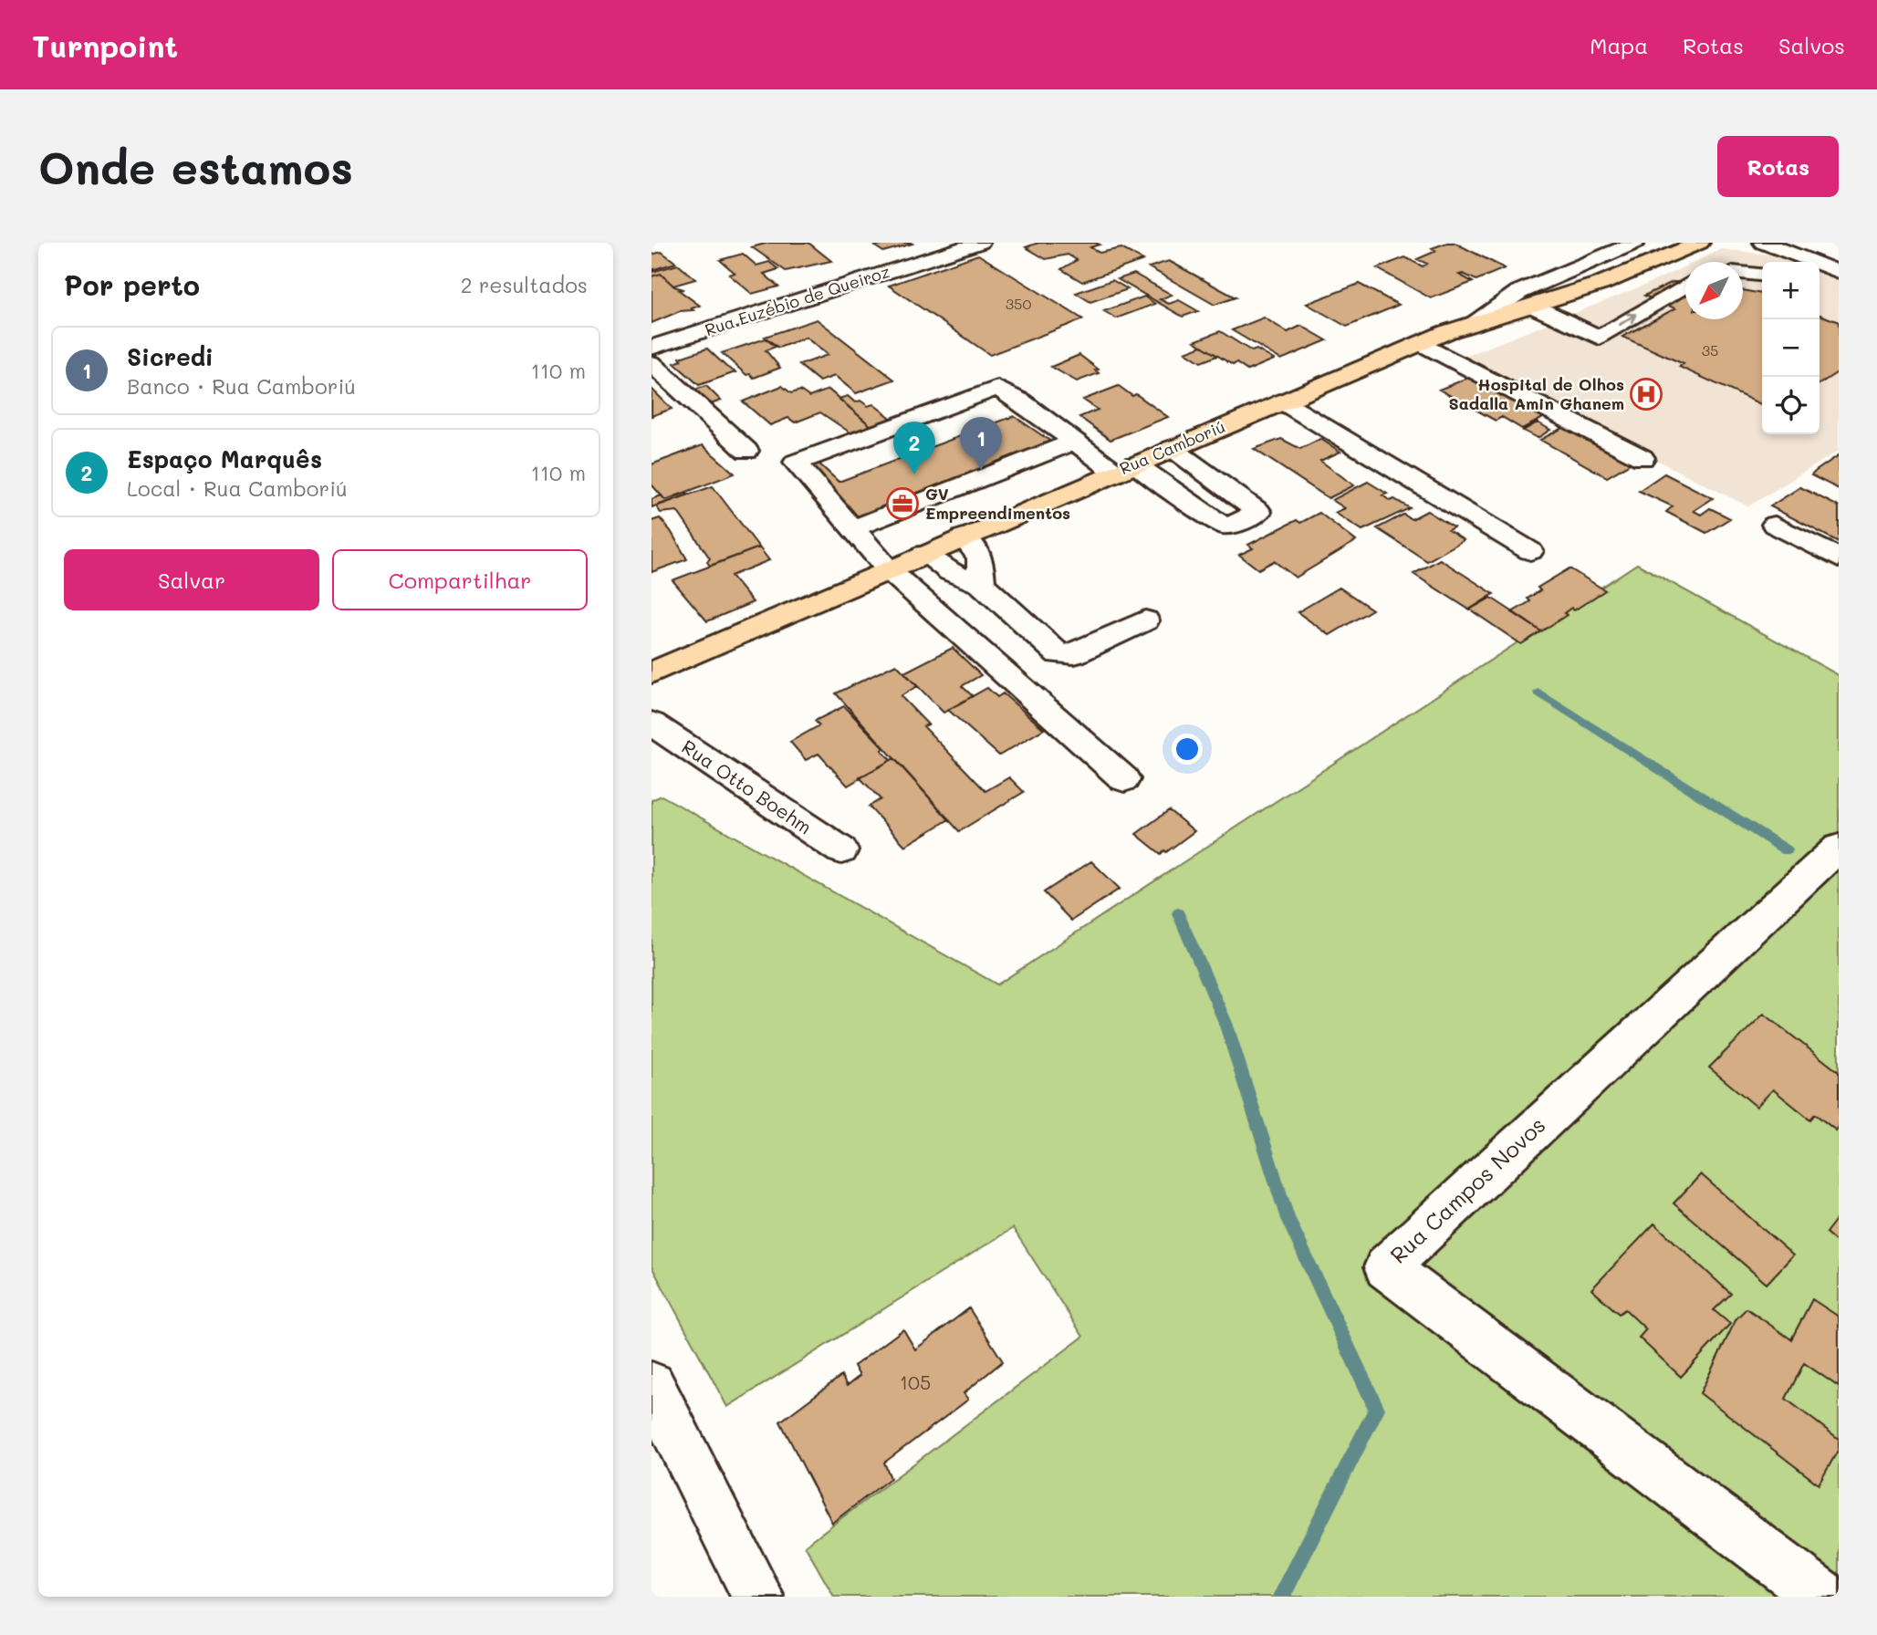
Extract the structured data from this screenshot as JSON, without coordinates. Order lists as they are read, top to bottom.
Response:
{
  "streets": {
    "main road": ["Rua Camboriú"],
    "street": ["Rua Euzébio de Queiroz", "Rua Otto Boehm", "Rua Campos Novos"]
  },
  "places": {
    "hospital": ["Hospital de Olhos Sadalla Amin Ghanem"],
    "office": ["GV Empreendimentos"]
  },
  "house_numbers": ["350", "35", "105"],
  "north": "bottom left",
  "page": {
    "header": "Turnpoint",
    "nav": ["Mapa", "Rotas", "Salvos"],
    "buttons": [
      "Rotas",
      ["Salvar", "Compartilhar"]
    ],
    "title": "Onde estamos",
    "heading": ["Por perto", "2 resultados"],
    "map_buttons": ["+", "−"],
    "list": [
      {
        "mark": "1",
        "name": "Sicredi",
        "note": "Banco · Rua Camboriú",
        "value": "110 m"
      },
      {
        "mark": "2",
        "name": "Espaço Marquês",
        "note": "Local · Rua Camboriú",
        "value": "110 m"
      }
    ],
    "pins": ["1", "2"]
  }
}
